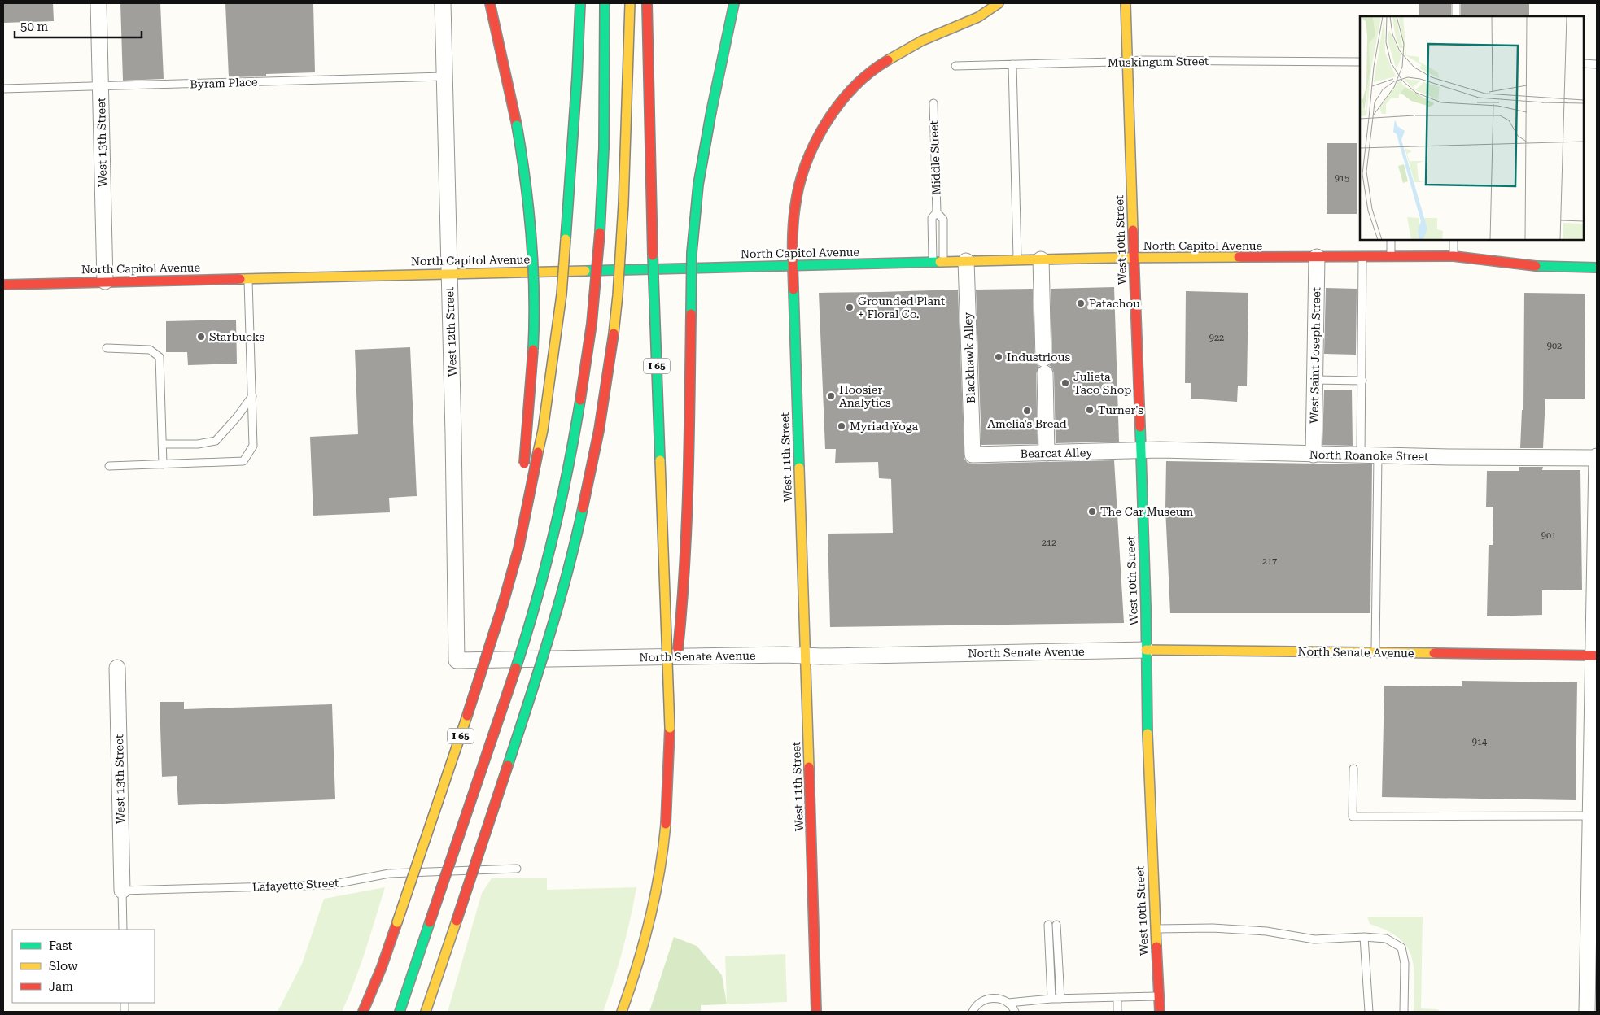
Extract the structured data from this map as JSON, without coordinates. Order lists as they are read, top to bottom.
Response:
{
  "streets": {
    "main road": [
      "West 10th Street",
      "North Capitol Avenue",
      "I 65",
      "West 11th Street",
      "North Senate Avenue"
    ],
    "street": [
      "West 13th Street",
      "West 12th Street",
      "West Saint Joseph Street",
      "Blackhawk Alley",
      "Bearcat Alley",
      "North Roanoke Street"
    ],
    "lane": [
      "Muskingum Street",
      "Byram Place",
      "Middle Street",
      "Lafayette Street"
    ]
  },
  "crossings": [
    ["Muskingum Street", "West 10th Street"],
    ["Byram Place", "West 13th Street"],
    ["Byram Place", "West 12th Street"],
    ["West 13th Street", "North Capitol Avenue"],
    ["West 13th Street", "Lafayette Street"],
    ["Middle Street", "North Capitol Avenue"],
    ["West 10th Street", "North Capitol Avenue"],
    ["West 10th Street", "Bearcat Alley"],
    ["West 10th Street", "North Roanoke Street"],
    ["West 10th Street", "North Senate Avenue"],
    ["North Capitol Avenue", "West 12th Street"],
    ["North Capitol Avenue", "West Saint Joseph Street"],
    ["North Capitol Avenue", "Blackhawk Alley"],
    ["North Capitol Avenue", "West 11th Street"],
    ["West 12th Street", "North Senate Avenue"],
    ["West Saint Joseph Street", "North Roanoke Street"],
    ["Blackhawk Alley", "Bearcat Alley"],
    ["Bearcat Alley", "North Roanoke Street"],
    ["West 11th Street", "North Senate Avenue"]
  ],
  "places": [
    "Patachou",
    "Grounded Plant + Floral Co.",
    "Starbucks",
    "Industrious",
    "Julieta Taco Shop",
    "Hoosier Analytics",
    "Turner's",
    "Amelia's Bread",
    "Myriad Yoga",
    "The Car Museum"
  ],
  "house_numbers": [
    "915",
    "922",
    "902",
    "901",
    "212",
    "217",
    "914"
  ],
  "legend": ["Fast", "Slow", "Jam"],
  "scale_bar": "50 m"
}
